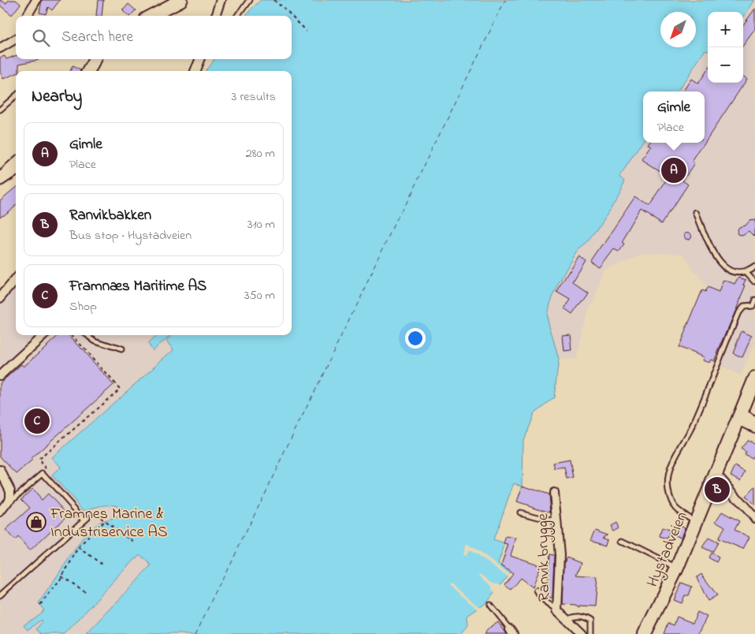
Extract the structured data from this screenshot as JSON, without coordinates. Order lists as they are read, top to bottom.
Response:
{
  "streets": {
    "main road": ["Hystadveien"],
    "street": ["Ranvik brygge"]
  },
  "places": {
    "shop": ["Framnes Marine & Industriservice AS"]
  },
  "north": "bottom left",
  "page": {
    "map_buttons": ["+", "−"],
    "search": "Search here",
    "heading": ["Nearby", "3 results"],
    "popup": ["Gimle", "Place"],
    "list": [
      {
        "mark": "A",
        "name": "Gimle",
        "note": "Place",
        "value": "280 m"
      },
      {
        "mark": "B",
        "name": "Ranvikbakken",
        "note": "Bus stop · Hystadveien",
        "value": "310 m"
      },
      {
        "mark": "C",
        "name": "Framnæs Maritime AS",
        "note": "Shop",
        "value": "350 m"
      }
    ],
    "pins": ["A", "C", "B"]
  }
}
